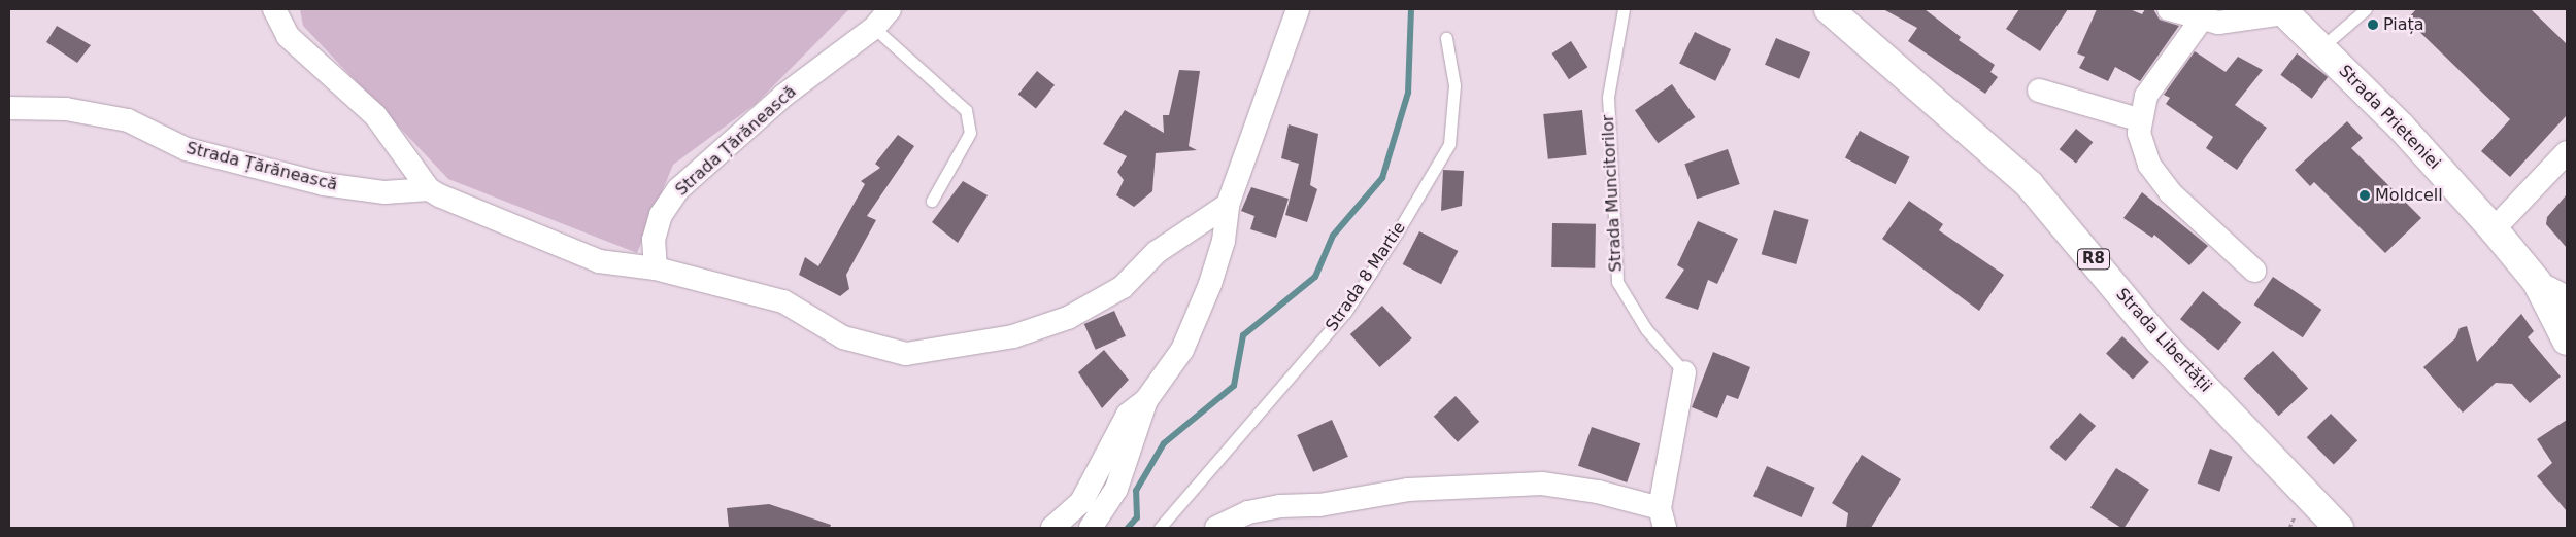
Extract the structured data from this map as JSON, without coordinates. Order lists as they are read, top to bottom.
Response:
{
  "streets": {
    "main road": ["Strada Prieteniei", "R8", "Strada Libertății"],
    "street": ["Strada Țărănească", "Strada Muncitorilor"],
    "lane": ["Strada 8 Martie"]
  },
  "places": ["Piața", "Moldcell"]
}
